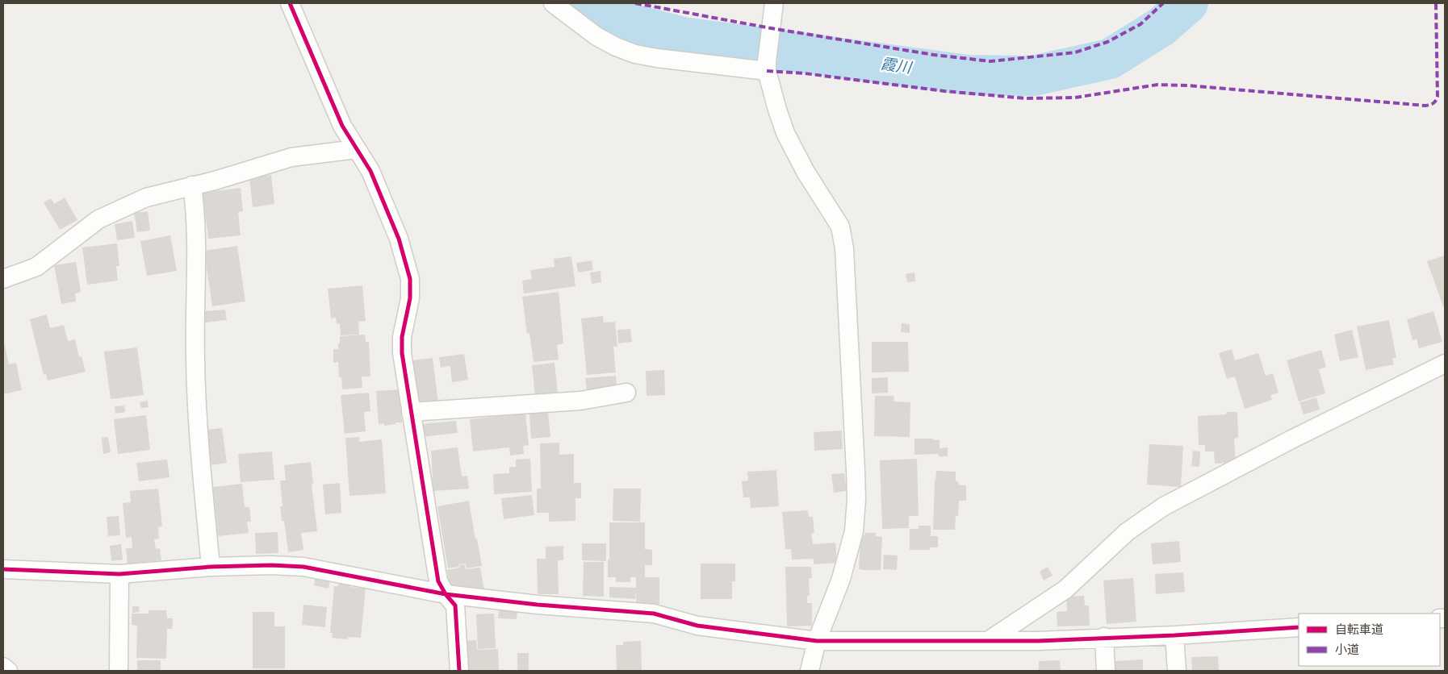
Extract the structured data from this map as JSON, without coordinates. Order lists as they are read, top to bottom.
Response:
{
  "water": ["霞川"],
  "legend": ["自転車道", "小道"]
}
